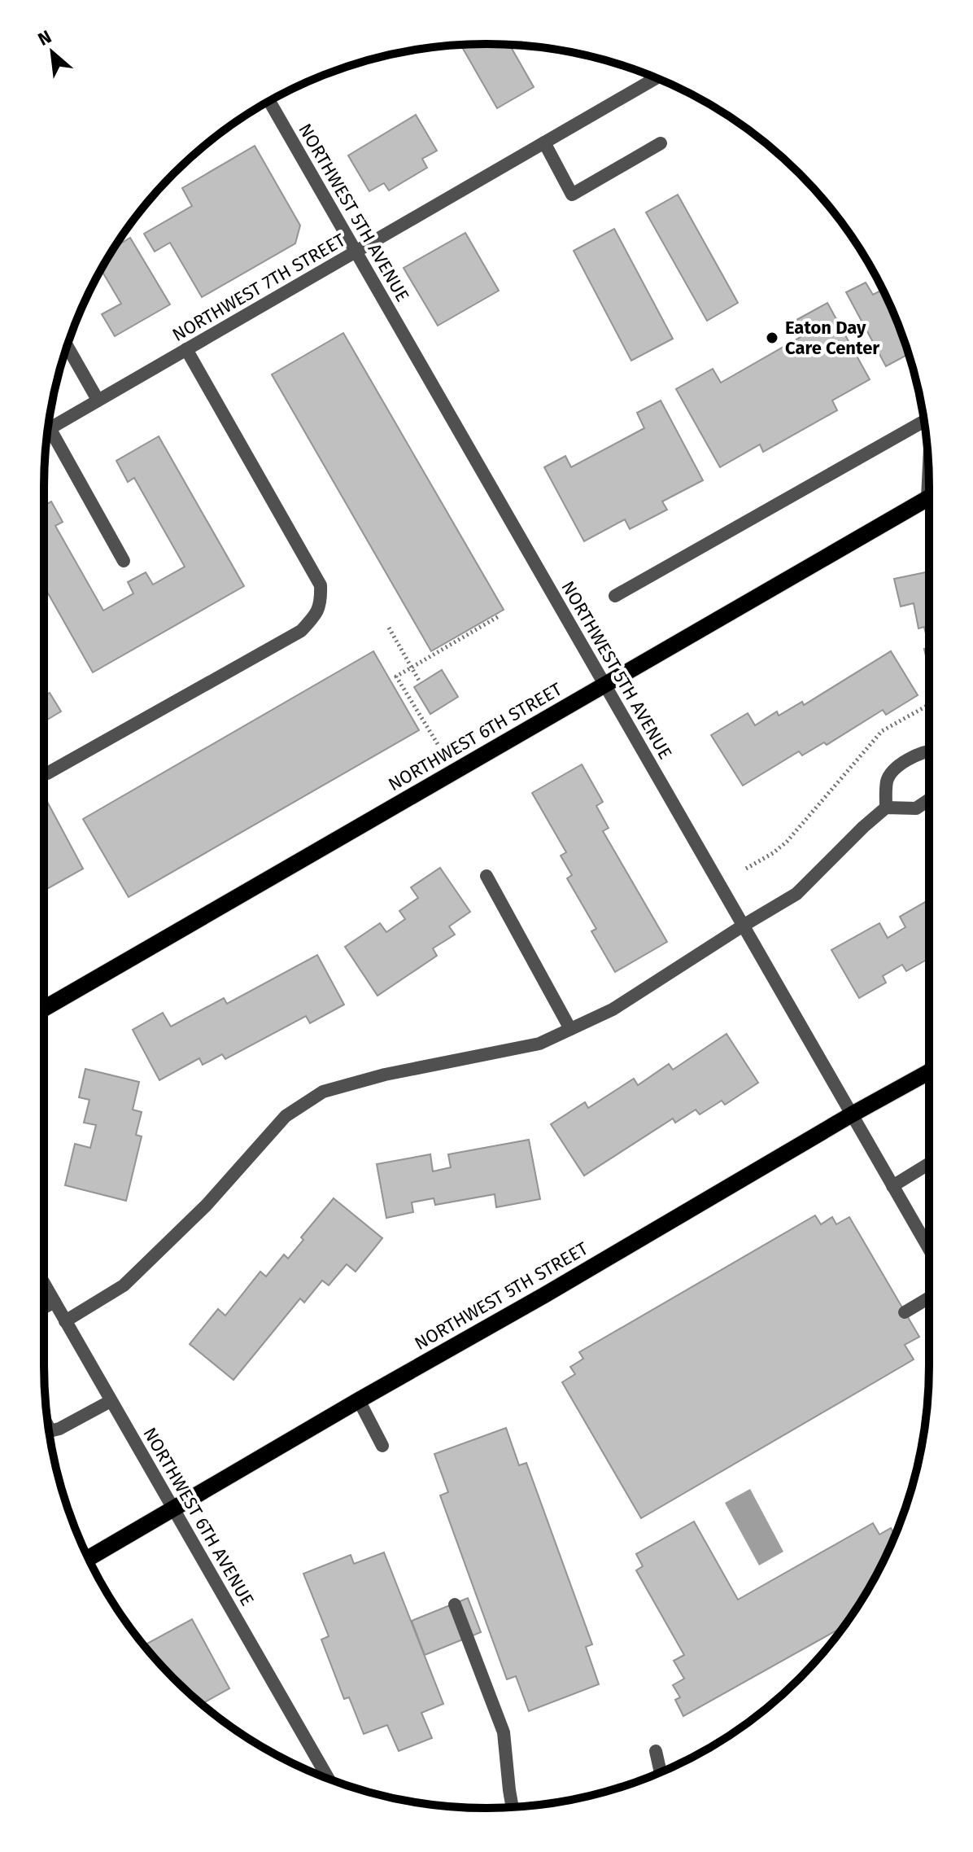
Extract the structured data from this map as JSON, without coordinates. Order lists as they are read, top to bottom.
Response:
{
  "streets": {
    "main road": ["NORTHWEST 6TH STREET", "NORTHWEST 5TH STREET"],
    "street": ["NORTHWEST 5TH AVENUE", "NORTHWEST 7TH STREET", "NORTHWEST 6TH AVENUE"]
  },
  "crossings": [
    ["NORTHWEST 5TH AVENUE", "NORTHWEST 7TH STREET"],
    ["NORTHWEST 5TH AVENUE", "NORTHWEST 6TH STREET"],
    ["NORTHWEST 5TH AVENUE", "NORTHWEST 5TH STREET"],
    ["NORTHWEST 5TH STREET", "NORTHWEST 6TH AVENUE"]
  ],
  "places": ["Eaton Day Care Center"],
  "north": "top left"
}
